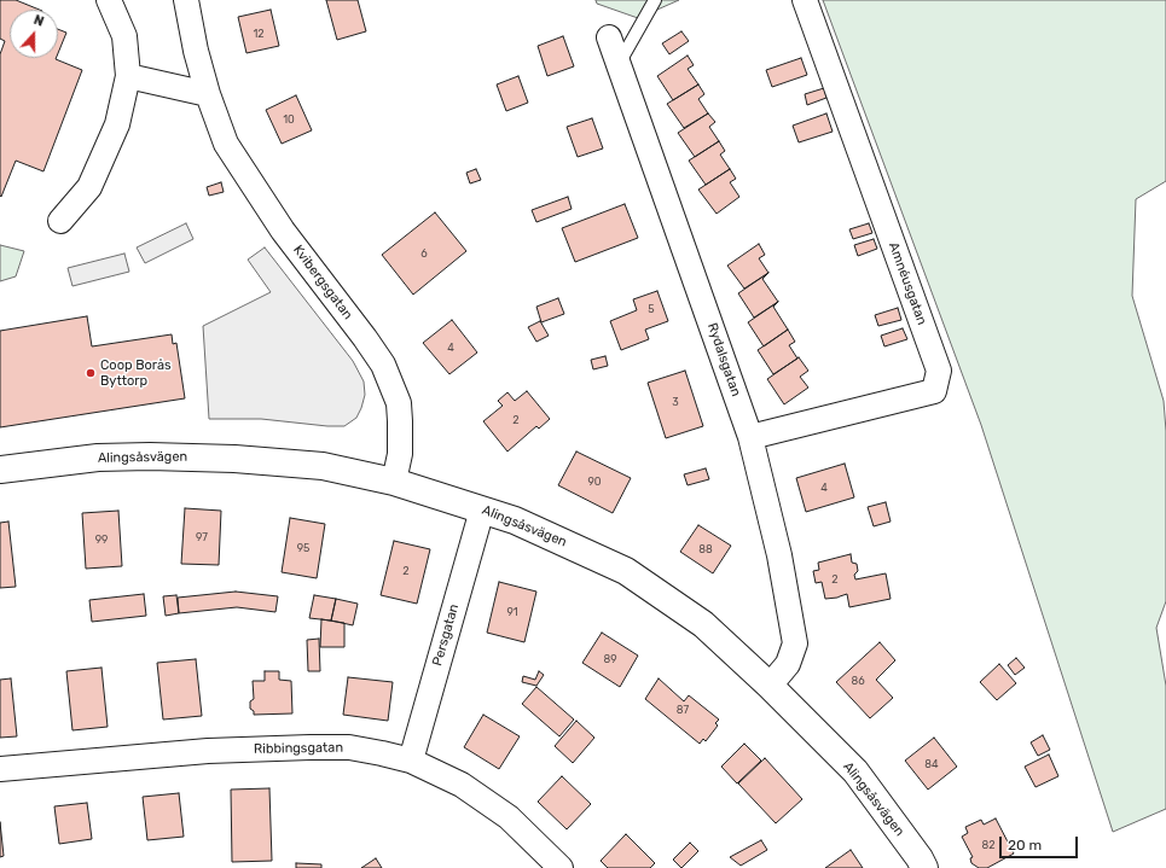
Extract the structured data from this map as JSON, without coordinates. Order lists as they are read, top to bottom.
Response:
{
  "streets": {
    "main road": ["Alingsåsvägen"],
    "street": [
      "Kvibergsgatan",
      "Amnéusgatan",
      "Rydalsgatan",
      "Persgatan",
      "Ribbingsgatan"
    ]
  },
  "crossings": [
    ["Kvibergsgatan", "Alingsåsvägen"],
    ["Amnéusgatan", "Rydalsgatan"],
    ["Rydalsgatan", "Alingsåsvägen"],
    ["Alingsåsvägen", "Persgatan"],
    ["Persgatan", "Ribbingsgatan"]
  ],
  "places": ["Coop Borås Byttorp"],
  "house_numbers": [
    "12",
    "10",
    "6",
    "5",
    "4",
    "3",
    "2",
    "90",
    "4",
    "97",
    "99",
    "95",
    "88",
    "2",
    "2",
    "91",
    "89",
    "86",
    "87",
    "84",
    "82"
  ],
  "scale_bar": "20 m",
  "north": "top"
}
